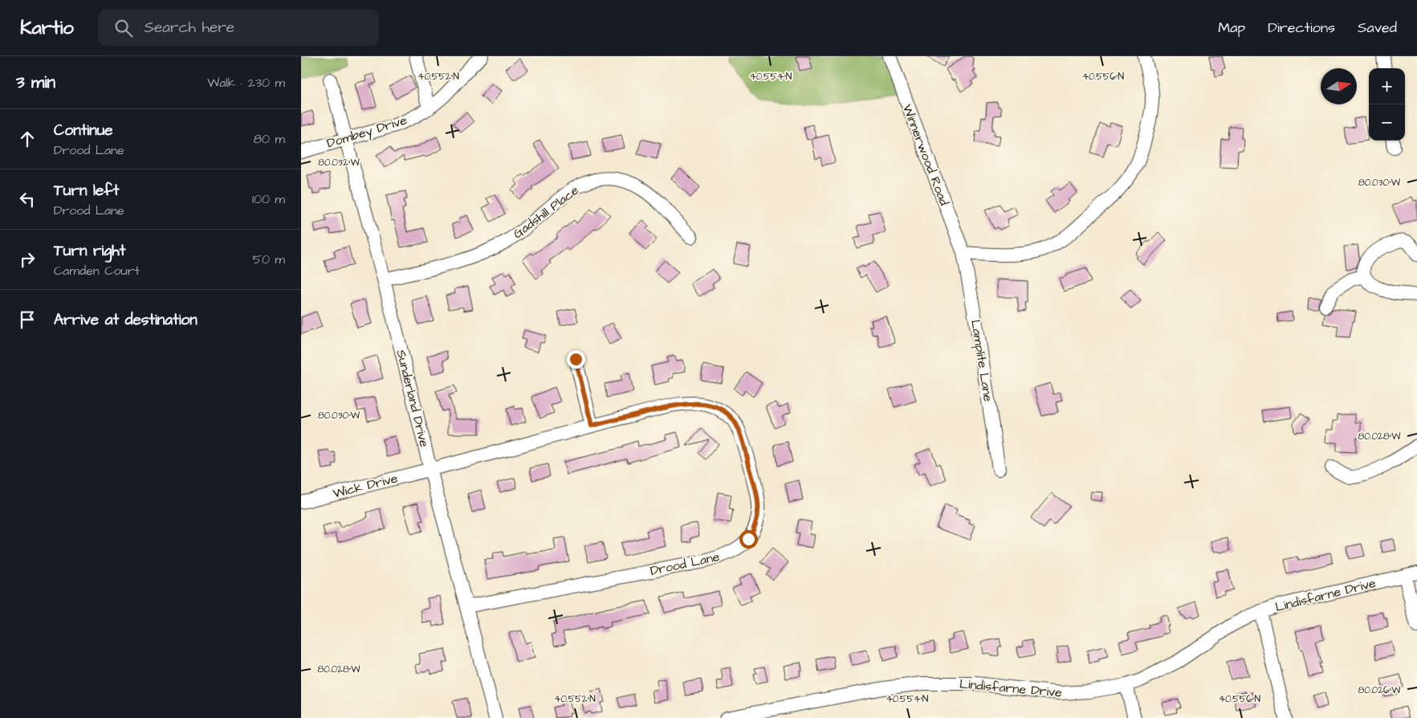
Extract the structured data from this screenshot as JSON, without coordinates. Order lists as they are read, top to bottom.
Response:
{
  "streets": {
    "street": [
      "Dombey Drive",
      "Winnerwood Road",
      "Gadshill Place",
      "Lamplite Lane",
      "Sunderland Drive",
      "Wick Drive",
      "Drood Lane",
      "Lindisfarne Drive"
    ]
  },
  "crossings": [
    ["Dombey Drive", "Sunderland Drive"],
    ["Winnerwood Road", "Lamplite Lane"],
    ["Gadshill Place", "Sunderland Drive"],
    ["Sunderland Drive", "Wick Drive"],
    ["Sunderland Drive", "Drood Lane"],
    ["Wick Drive", "Drood Lane"]
  ],
  "north": "right",
  "page": {
    "header": "Kartio",
    "search": "Search here",
    "nav": ["Map", "Directions", "Saved"],
    "heading": ["3 min", "Walk · 230 m"],
    "map_buttons": ["+", "−"],
    "list": [
      ["Continue", "Drood Lane", "80 m"],
      ["Turn left", "Drood Lane", "100 m"],
      ["Turn right", "Camden Court", "50 m"],
      "Arrive at destination"
    ]
  },
  "coordinates": [
    "40.552°N",
    "40.554°N",
    "40.556°N",
    "80.032°W",
    "80.030°W",
    "80.028°W",
    "80.026°W"
  ]
}
